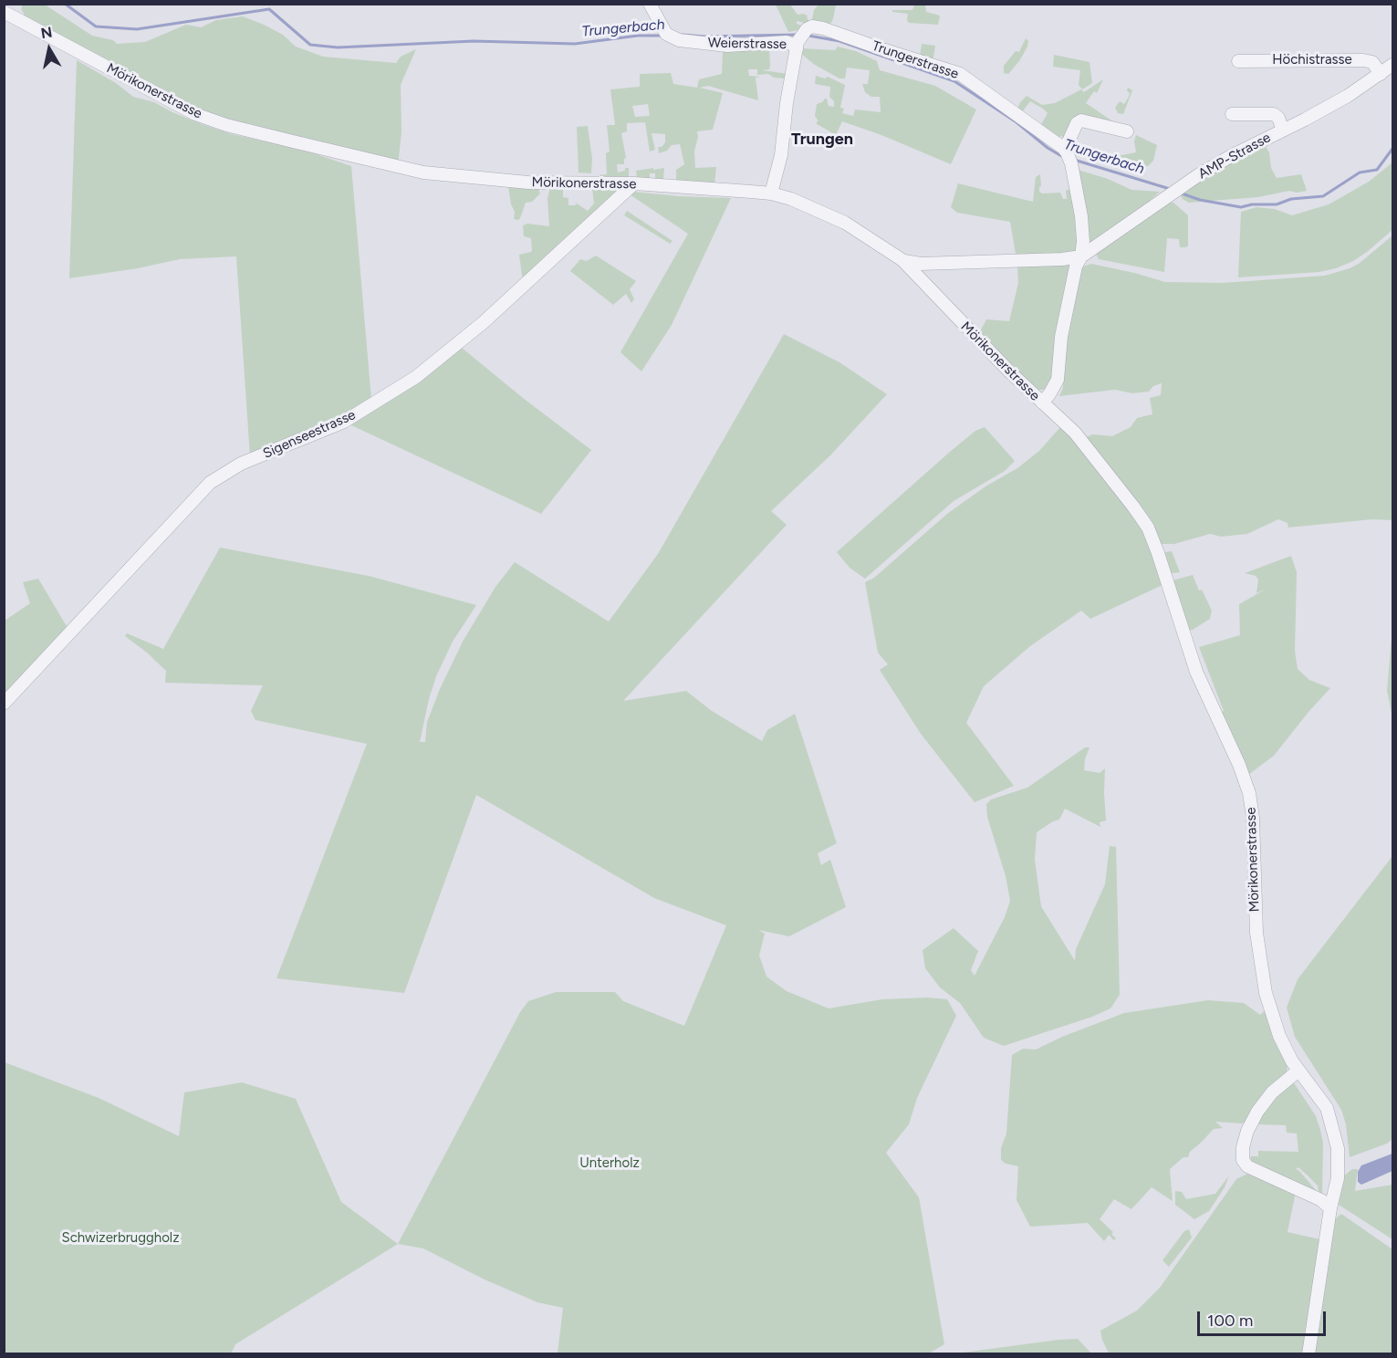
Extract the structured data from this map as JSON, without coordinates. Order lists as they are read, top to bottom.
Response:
{
  "streets": {
    "street": [
      "Weierstrasse",
      "Trungerstrasse",
      "Höchistrasse",
      "Mörikonerstrasse",
      "AMP-Strasse",
      "Sigenseestrasse"
    ]
  },
  "crossings": [
    ["Weierstrasse", "Trungerstrasse"],
    ["Trungerstrasse", "Mörikonerstrasse"],
    ["Höchistrasse", "AMP-Strasse"],
    ["Mörikonerstrasse", "AMP-Strasse"],
    ["Mörikonerstrasse", "Sigenseestrasse"]
  ],
  "districts": ["Trungen"],
  "water": ["Trungerbach"],
  "parks": ["Unterholz", "Schwizerbruggholz"],
  "scale_bar": "100 m",
  "north": "top"
}
